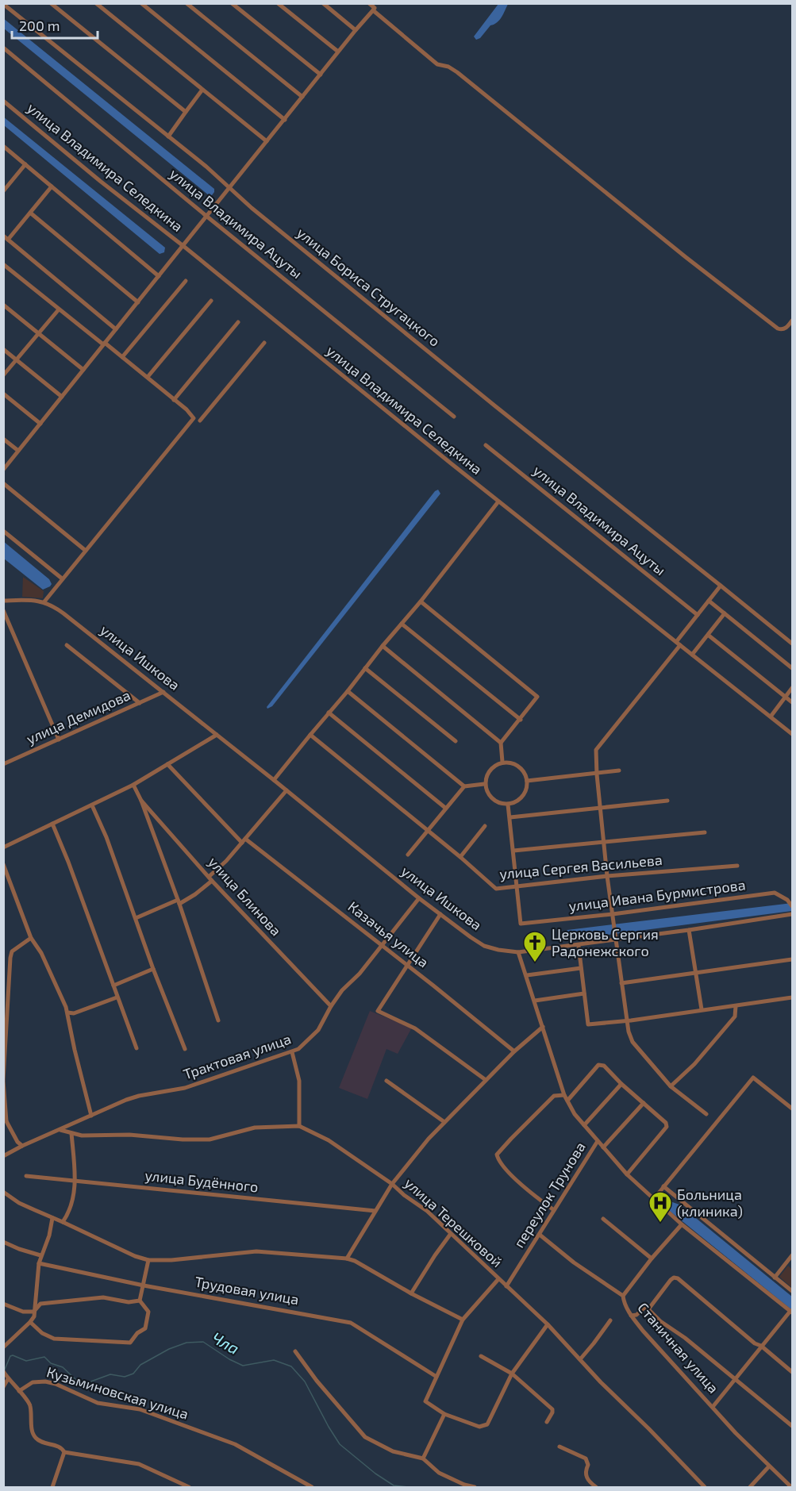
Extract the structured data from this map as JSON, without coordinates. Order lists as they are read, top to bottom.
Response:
{
  "streets": {
    "street": [
      "улица Владимира Селедкина",
      "улица Владимира Ацуты",
      "улица Бориса Стругацкого",
      "улица Ишкова",
      "улица Демидова",
      "улица Сергея Васильева",
      "улица Ивана Бурмистрова",
      "улица Блинова",
      "Казачья улица",
      "Трактовая улица",
      "улица Будённого",
      "переулок Трунова",
      "улица Терешковой",
      "Трудовая улица",
      "Станичная улица",
      "Кузьминовская улица"
    ]
  },
  "crossings": [
    ["улица Ишкова", "улица Демидова"],
    ["улица Ишкова", "Трактовая улица"],
    ["улица Сергея Васильева", "улица Ивана Бурмистрова"],
    ["улица Блинова", "Трактовая улица"],
    ["Казачья улица", "Трактовая улица"],
    ["Трактовая улица", "улица Терешковой"],
    ["переулок Трунова", "улица Терешковой"],
    ["переулок Трунова", "Станичная улица"]
  ],
  "water": ["Чла"],
  "places": {
    "church": ["Церковь Сергия Радонежского"],
    "hospital": ["Больница (клиника)"]
  },
  "scale_bar": "200 m"
}
